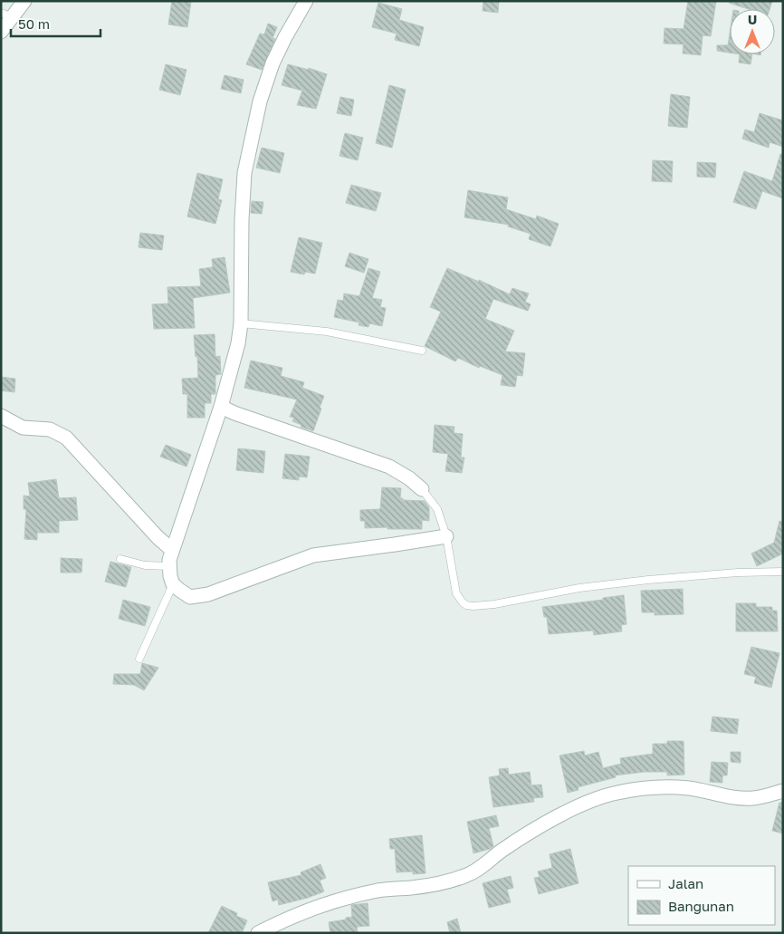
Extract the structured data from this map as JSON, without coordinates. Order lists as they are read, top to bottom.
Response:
{
  "legend": ["Jalan", "Bangunan"],
  "scale_bar": "50 m",
  "north": "top"
}
